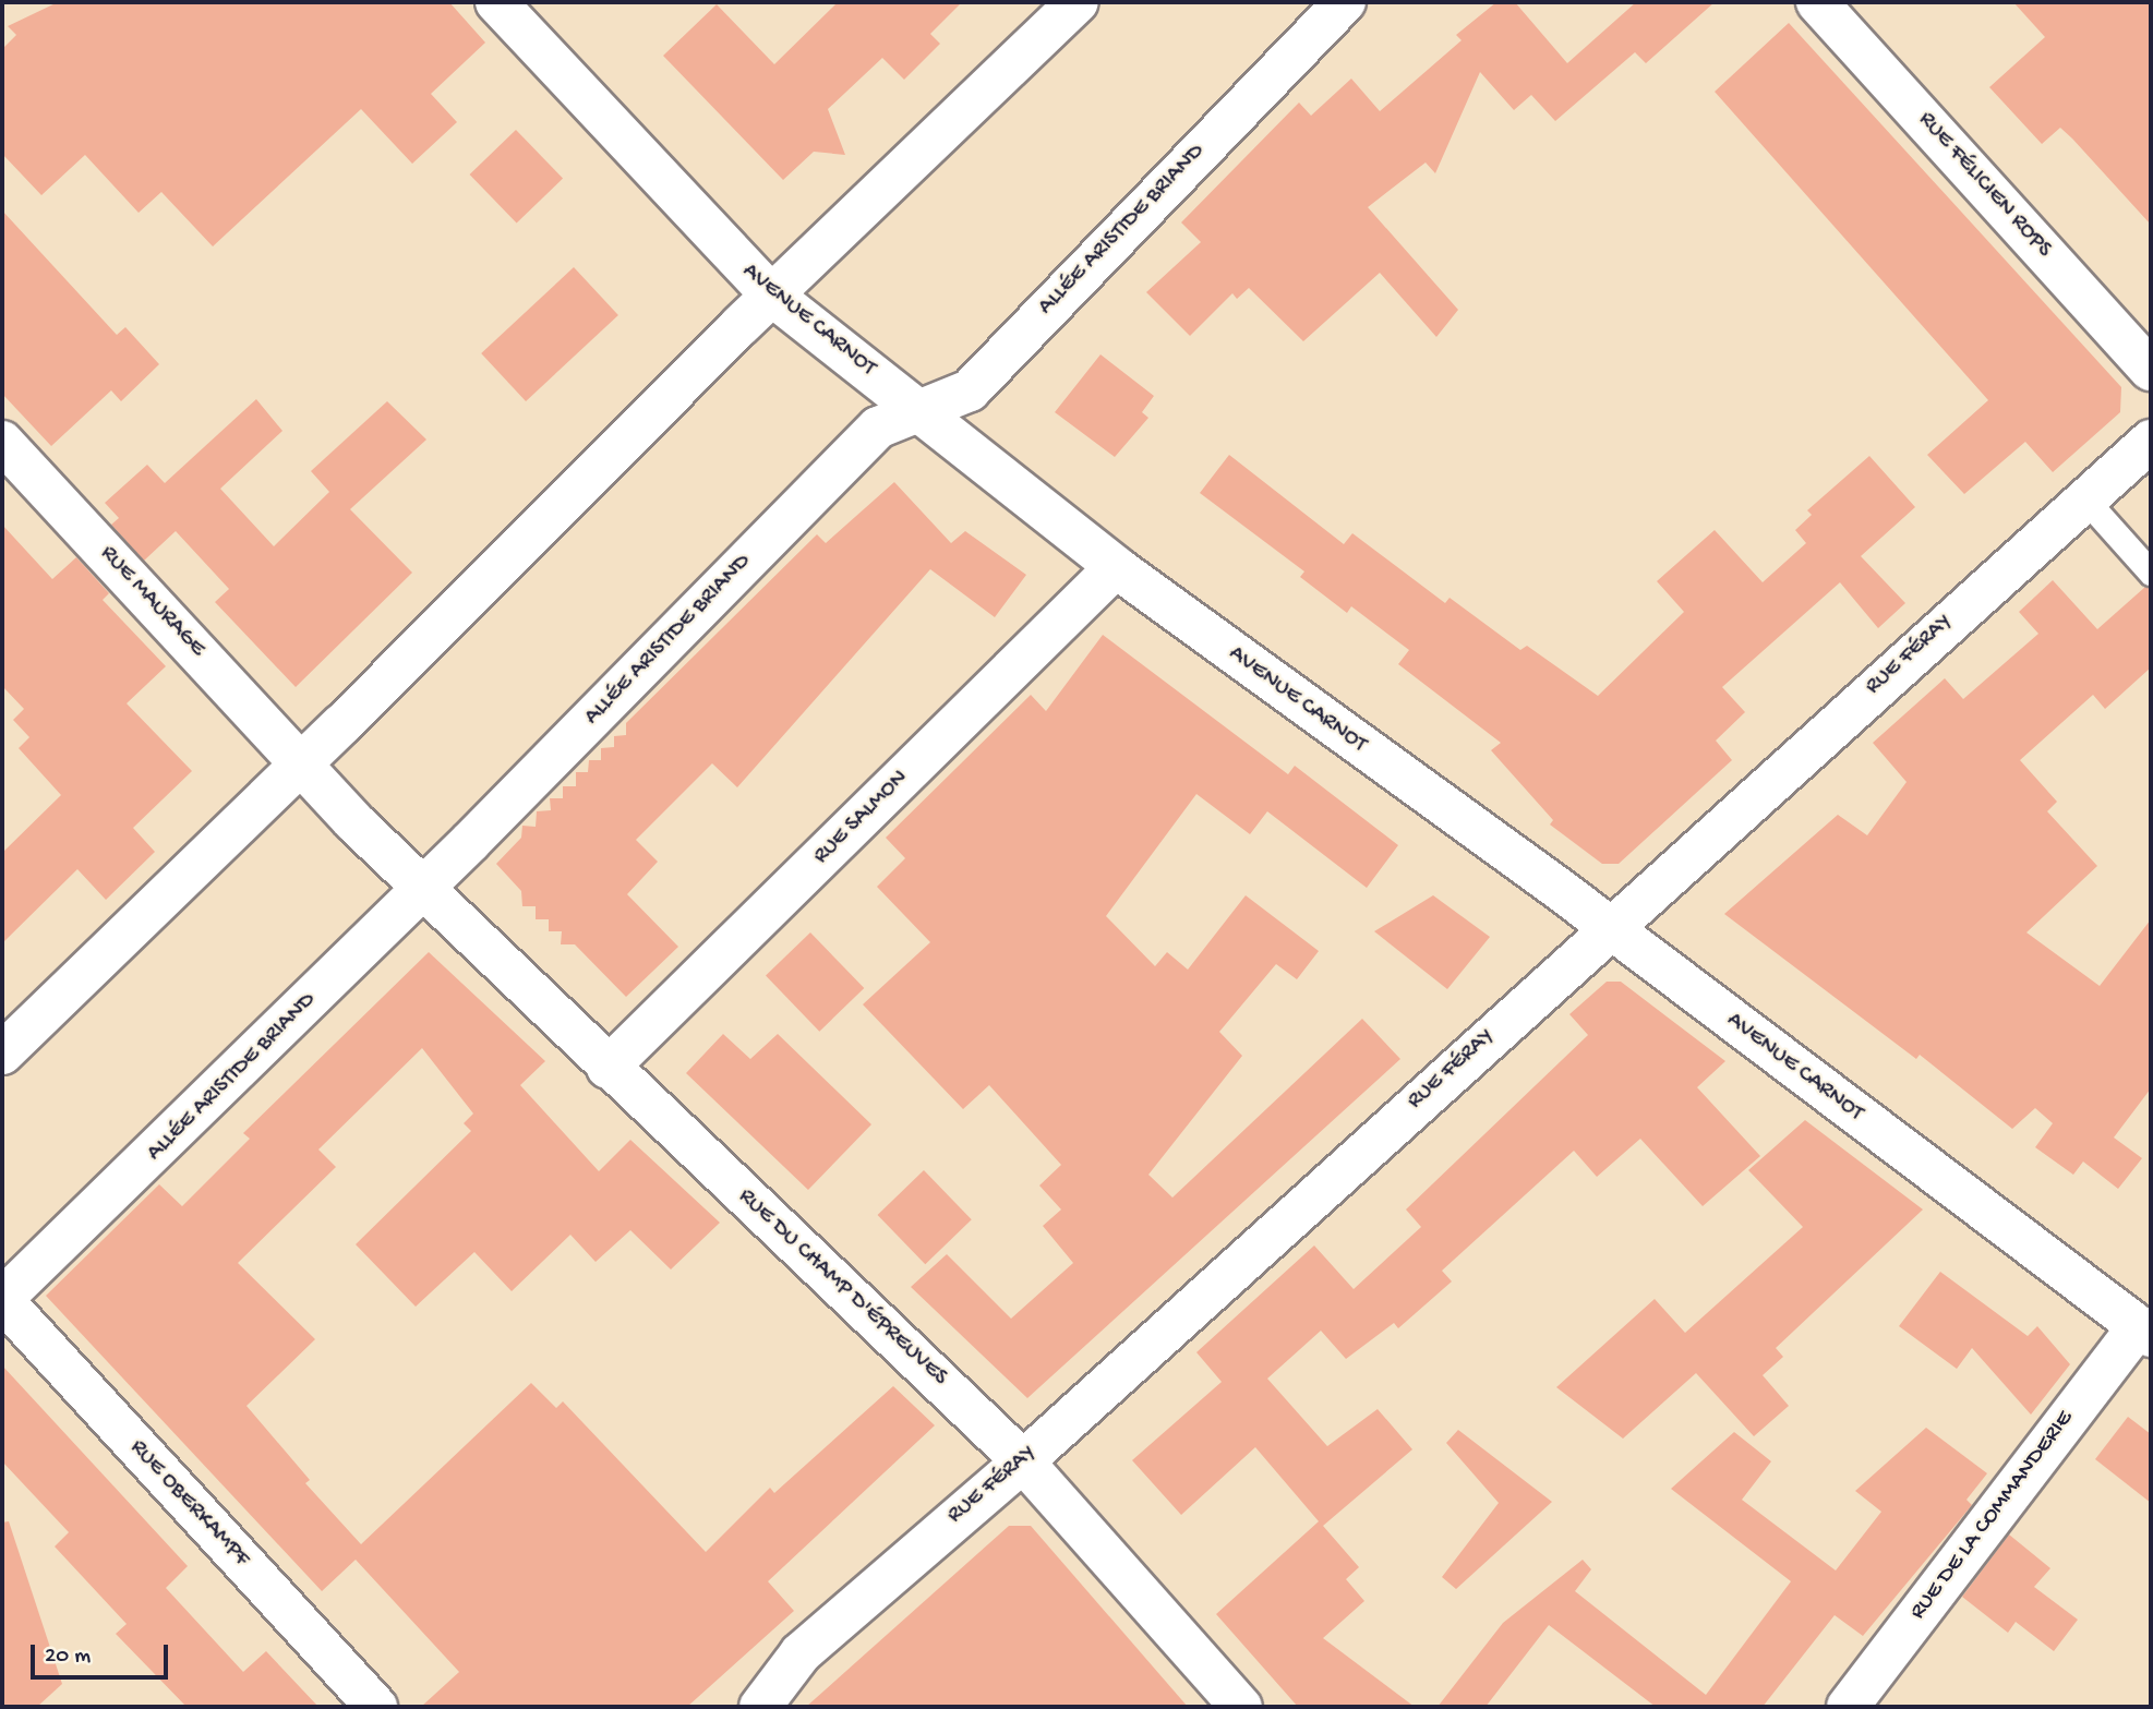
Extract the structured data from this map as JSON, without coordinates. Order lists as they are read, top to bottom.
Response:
{
  "streets": {
    "street": [
      "RUE FÉLICIEN ROPS",
      "ALLÉE ARISTIDE BRIAND",
      "AVENUE CARNOT",
      "RUE MAURAGE",
      "RUE FÉRAY",
      "RUE SALMON",
      "RUE DU CHAMP D'ÉPREUVES",
      "RUE OBERKAMPF",
      "RUE DE LA COMMANDERIE"
    ]
  },
  "crossings": [
    ["ALLÉE ARISTIDE BRIAND", "AVENUE CARNOT"],
    ["ALLÉE ARISTIDE BRIAND", "RUE MAURAGE"],
    ["ALLÉE ARISTIDE BRIAND", "RUE DU CHAMP D'ÉPREUVES"],
    ["ALLÉE ARISTIDE BRIAND", "RUE OBERKAMPF"],
    ["AVENUE CARNOT", "RUE FÉRAY"],
    ["AVENUE CARNOT", "RUE SALMON"],
    ["AVENUE CARNOT", "RUE DE LA COMMANDERIE"],
    ["RUE MAURAGE", "RUE DU CHAMP D'ÉPREUVES"],
    ["RUE FÉRAY", "RUE DU CHAMP D'ÉPREUVES"],
    ["RUE SALMON", "RUE DU CHAMP D'ÉPREUVES"]
  ],
  "scale_bar": "20 m"
}
